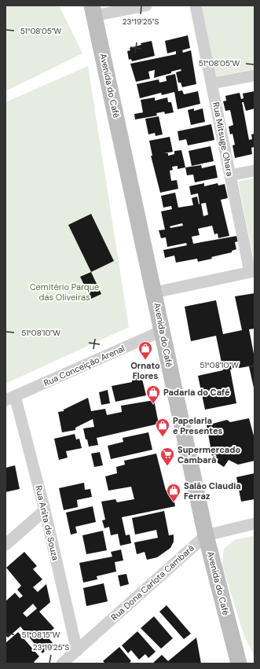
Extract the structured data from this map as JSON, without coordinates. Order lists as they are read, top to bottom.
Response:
{
  "streets": {
    "street": [
      "Avenida do Café",
      "Rua Mitsuge Ohara",
      "Rua Conceição Arenal",
      "Rua Anita de Souza",
      "Rua Dona Carlota Cambará"
    ]
  },
  "crossings": [
    ["Avenida do Café", "Rua Conceição Arenal"],
    ["Avenida do Café", "Rua Dona Carlota Cambará"],
    ["Rua Conceição Arenal", "Rua Anita de Souza"],
    ["Rua Anita de Souza", "Rua Dona Carlota Cambará"]
  ],
  "parks": ["Cemitério Parque das Oliveiras"],
  "places": {
    "shop": [
      "Ornato Flores",
      "Padaria do Café",
      "Papelaria e Presentes",
      "Salão Claudia Ferraz"
    ],
    "supermarket": ["Supermercado Cambará"]
  },
  "coordinates": [
    "23°19'25\"S",
    "51°08'05\"W",
    "51°08'10\"W",
    "51°08'15\"W"
  ]
}
